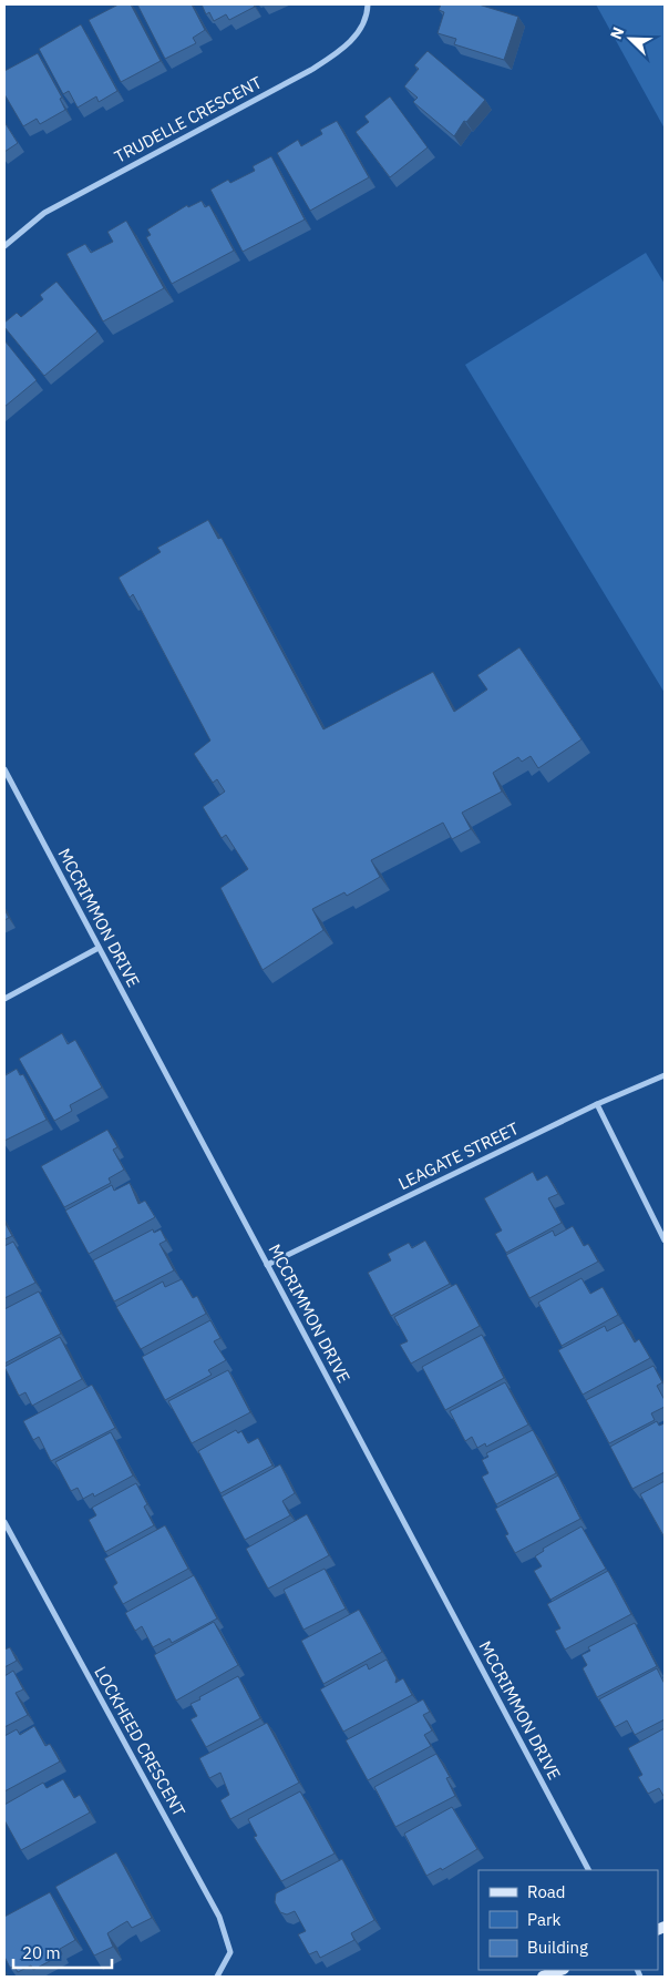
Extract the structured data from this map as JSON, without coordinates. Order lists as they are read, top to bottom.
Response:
{
  "streets": {
    "street": [
      "TRUDELLE CRESCENT",
      "MCCRIMMON DRIVE",
      "LEAGATE STREET",
      "LOCKHEED CRESCENT"
    ]
  },
  "crossings": [
    ["MCCRIMMON DRIVE", "LEAGATE STREET"]
  ],
  "legend": ["Road", "Park", "Building"],
  "scale_bar": "20 m",
  "north": "top left"
}
